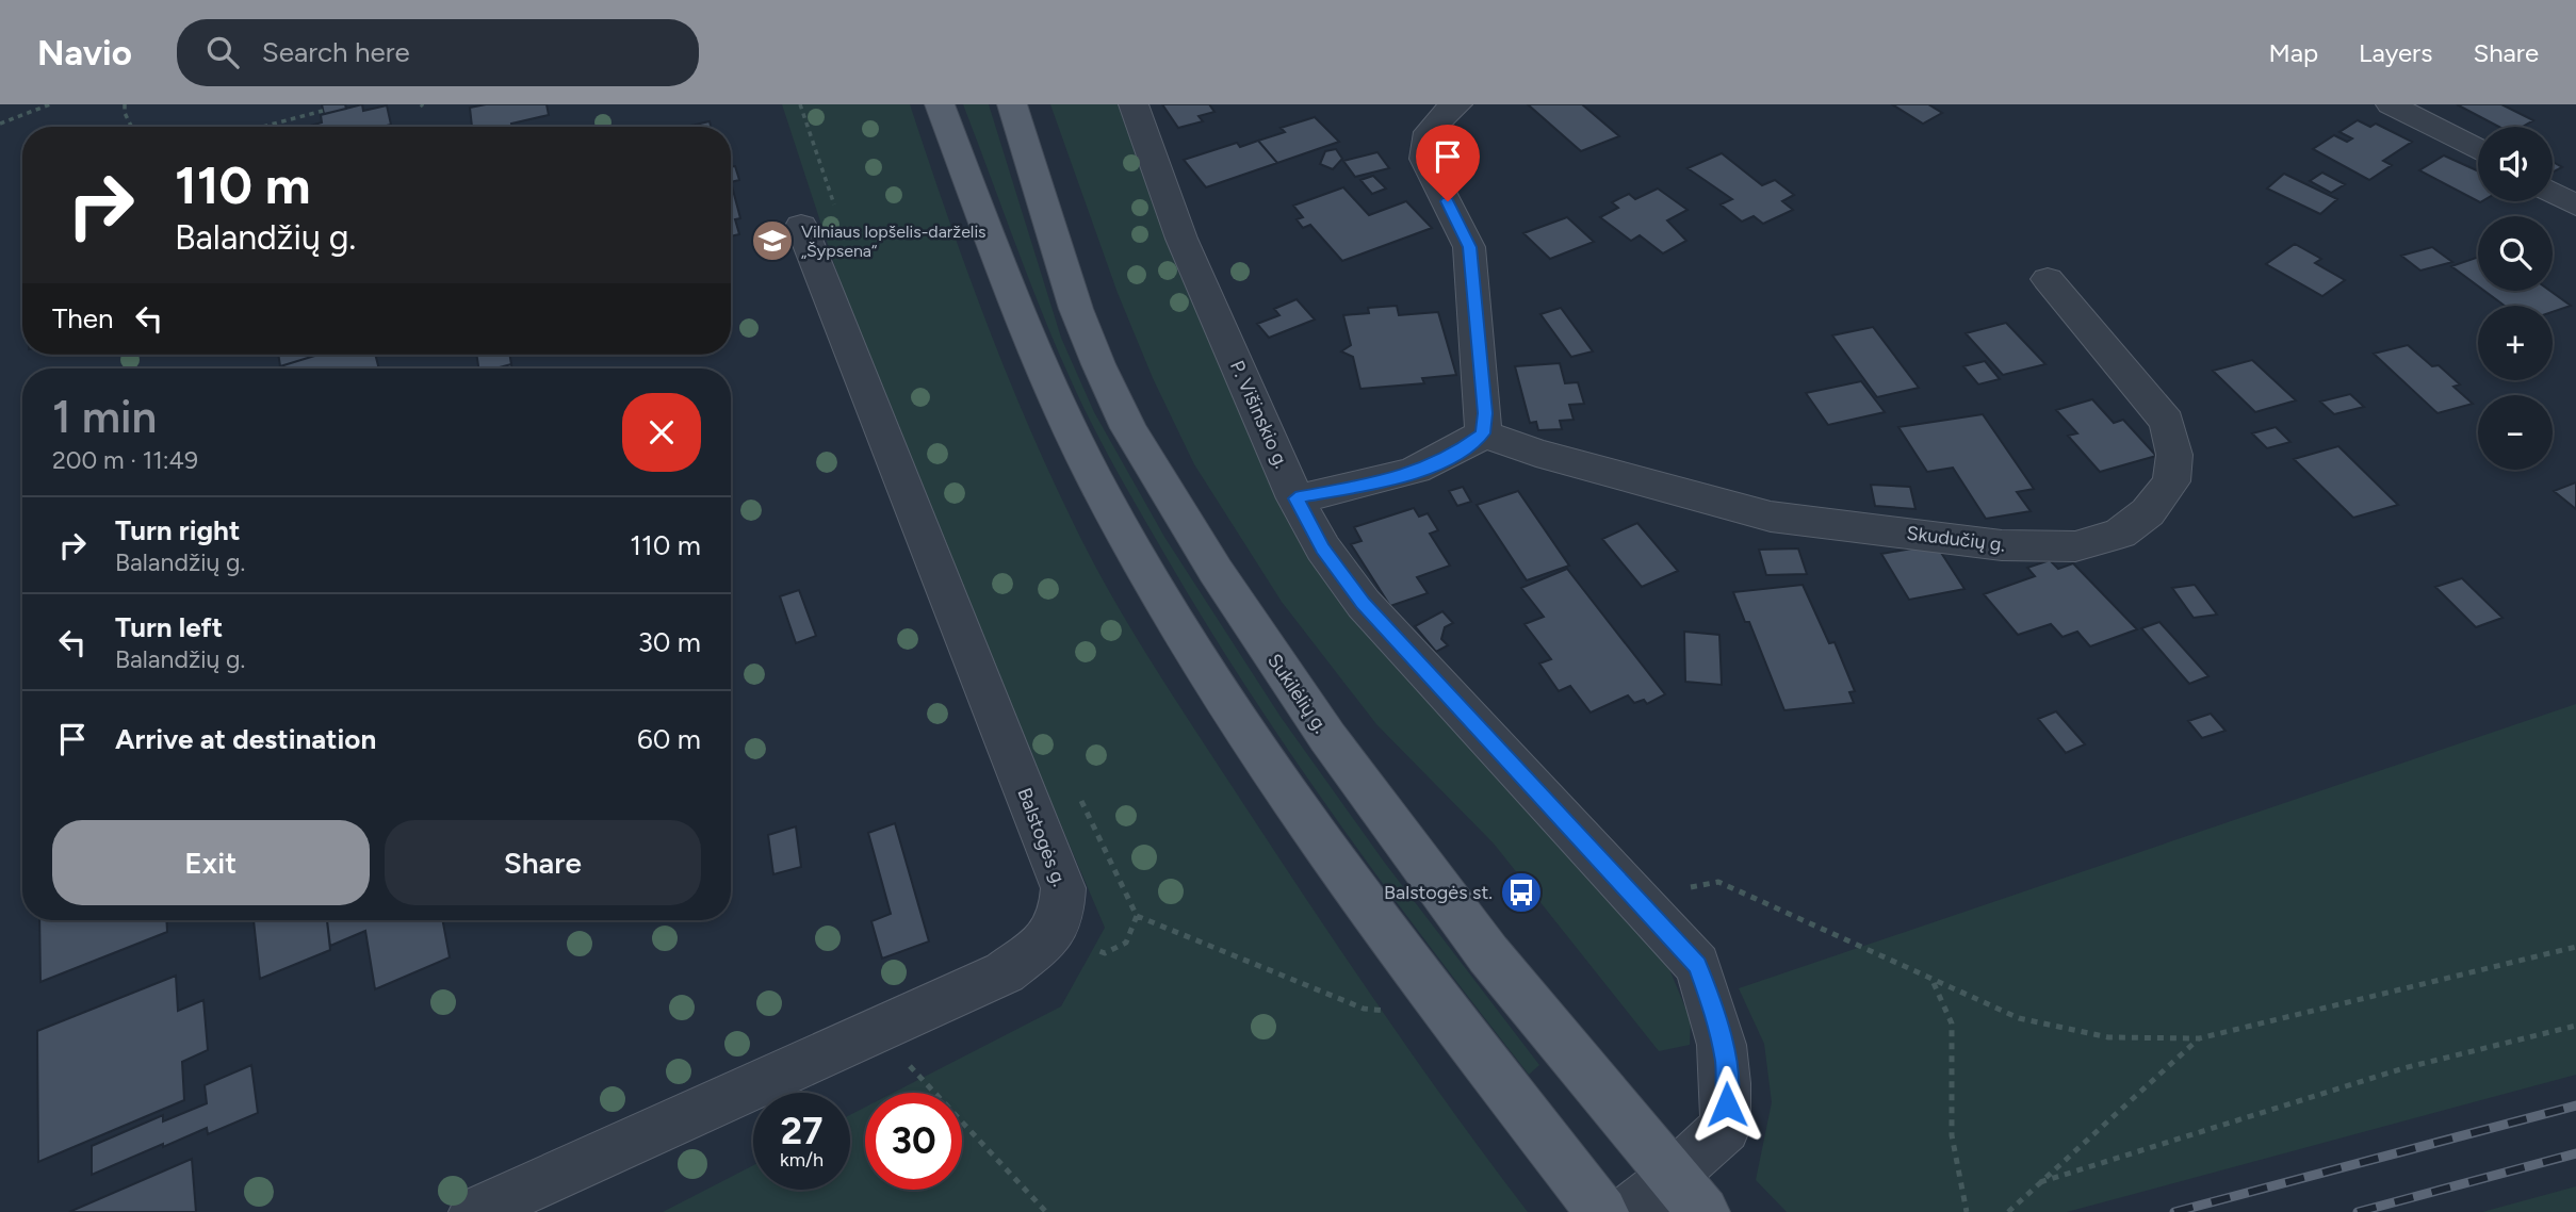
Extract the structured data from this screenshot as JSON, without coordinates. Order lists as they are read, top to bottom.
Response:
{
  "streets": {
    "main road": ["Sukilėlių g."],
    "street": ["P. Višinskio g.", "Skudučių g.", "Balstogės g."]
  },
  "crossings": [
    ["P. Višinskio g.", "Sukilėlių g."]
  ],
  "places": {
    "school or university": ["Vilniaus lopšelis-darželis „Šypsena“"],
    "bus stop": ["Balstogės st."]
  },
  "page": {
    "header": "Navio",
    "search": "Search here",
    "nav": ["Map", "Layers", "Share"],
    "map_buttons": ["+", "−"],
    "turn": ["110 m", "Balandžių g."],
    "then": "Then",
    "heading": ["1 min", "200 m · 11:49"],
    "list": [
      {
        "name": "Turn right",
        "note": "Balandžių g.",
        "value": "110 m"
      },
      {
        "name": "Turn left",
        "note": "Balandžių g.",
        "value": "30 m"
      },
      {
        "name": "Arrive at destination",
        "value": "60 m"
      }
    ],
    "buttons": ["Exit", "Share"],
    "speed": "27 km/h",
    "limit": "30"
  }
}
